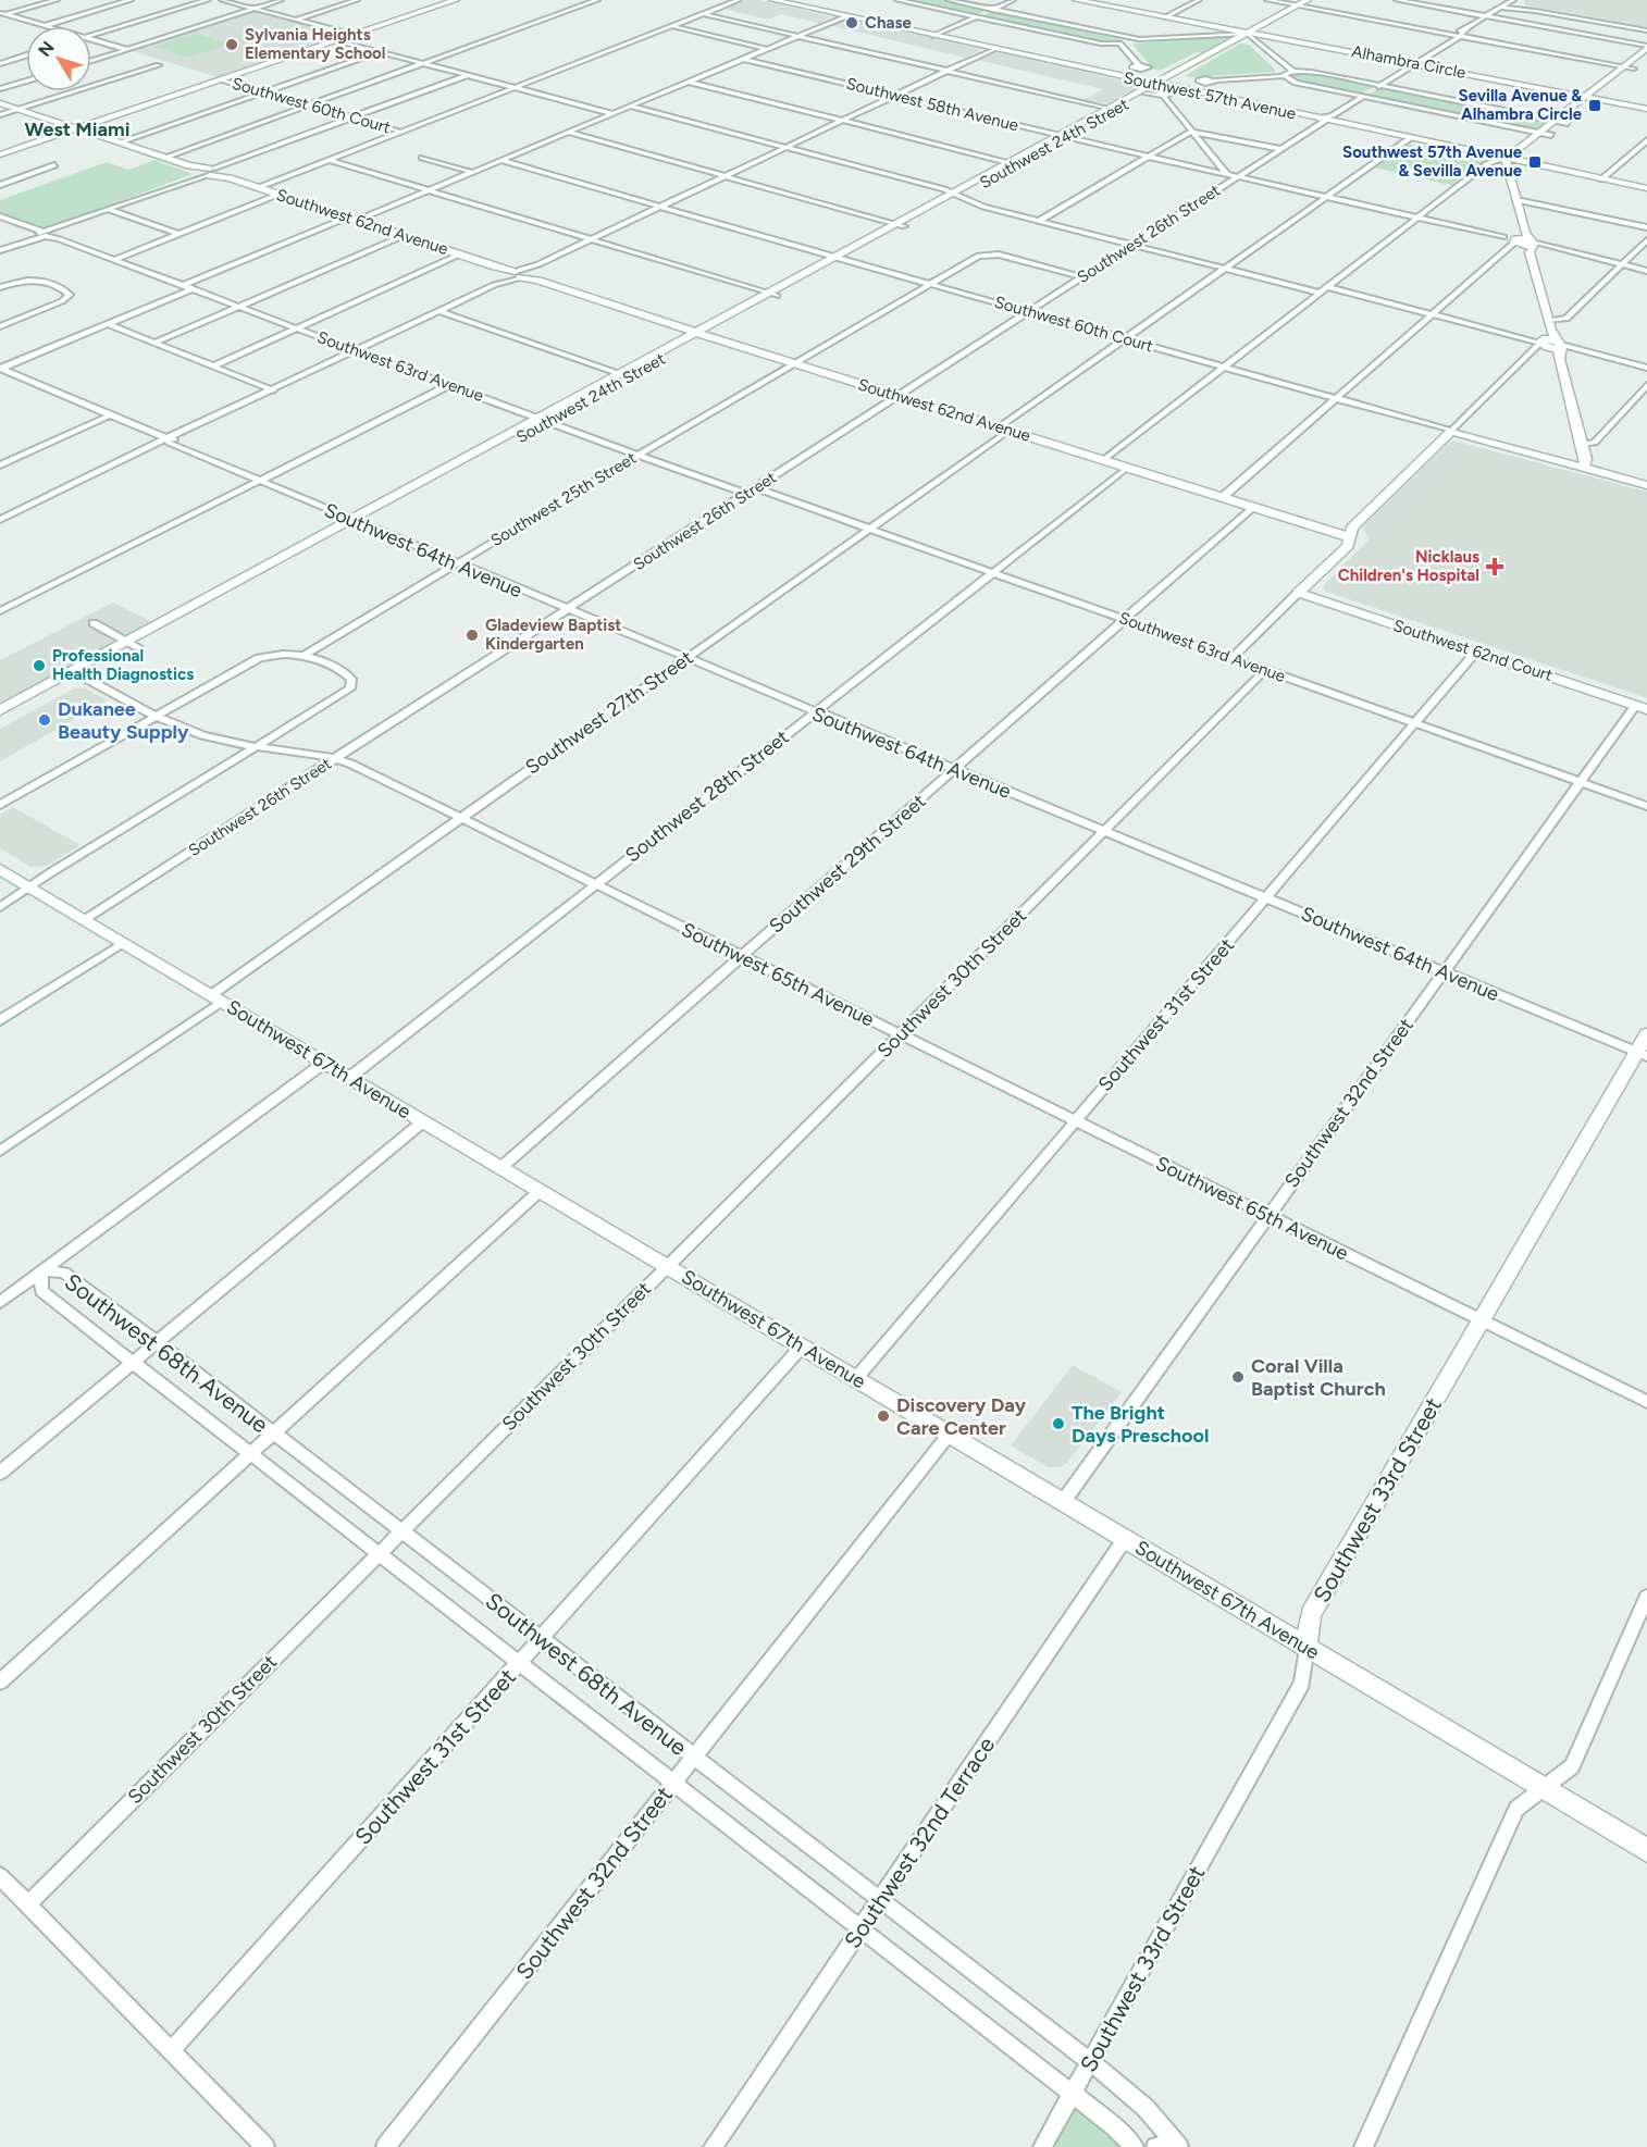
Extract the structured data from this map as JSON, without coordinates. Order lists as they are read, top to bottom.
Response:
{
  "streets": {
    "street": [
      "Alhambra Circle",
      "Southwest 57th Avenue",
      "Southwest 58th Avenue",
      "Southwest 60th Court",
      "Southwest 24th Street",
      "Southwest 62nd Avenue",
      "Southwest 26th Street",
      "Southwest 63rd Avenue",
      "Southwest 25th Street",
      "Southwest 64th Avenue",
      "Southwest 62nd Court",
      "Southwest 27th Street",
      "Southwest 28th Street",
      "Southwest 29th Street",
      "Southwest 65th Avenue",
      "Southwest 30th Street",
      "Southwest 31st Street",
      "Southwest 67th Avenue",
      "Southwest 32nd Street",
      "Southwest 68th Avenue",
      "Southwest 33rd Street",
      "Southwest 32nd Terrace"
    ]
  },
  "crossings": [
    ["Alhambra Circle", "Southwest 24th Street"],
    ["Alhambra Circle", "Southwest 26th Street"],
    ["Southwest 57th Avenue", "Southwest 24th Street"],
    ["Southwest 57th Avenue", "Southwest 26th Street"],
    ["Southwest 57th Avenue", "Southwest 27th Street"],
    ["Southwest 58th Avenue", "Southwest 24th Street"],
    ["Southwest 58th Avenue", "Southwest 26th Street"],
    ["Southwest 58th Avenue", "Southwest 27th Street"],
    ["Southwest 60th Court", "Southwest 24th Street"],
    ["Southwest 60th Court", "Southwest 26th Street"],
    ["Southwest 60th Court", "Southwest 25th Street"],
    ["Southwest 60th Court", "Southwest 27th Street"],
    ["Southwest 24th Street", "Southwest 62nd Avenue"],
    ["Southwest 24th Street", "Southwest 63rd Avenue"],
    ["Southwest 24th Street", "Southwest 64th Avenue"],
    ["Southwest 24th Street", "Southwest 65th Avenue"],
    ["Southwest 62nd Avenue", "Southwest 26th Street"],
    ["Southwest 62nd Avenue", "Southwest 25th Street"],
    ["Southwest 62nd Avenue", "Southwest 27th Street"],
    ["Southwest 62nd Avenue", "Southwest 28th Street"],
    ["Southwest 62nd Avenue", "Southwest 29th Street"],
    ["Southwest 26th Street", "Southwest 63rd Avenue"],
    ["Southwest 26th Street", "Southwest 25th Street"],
    ["Southwest 26th Street", "Southwest 64th Avenue"],
    ["Southwest 26th Street", "Southwest 65th Avenue"],
    ["Southwest 26th Street", "Southwest 67th Avenue"],
    ["Southwest 63rd Avenue", "Southwest 25th Street"],
    ["Southwest 63rd Avenue", "Southwest 27th Street"],
    ["Southwest 63rd Avenue", "Southwest 28th Street"],
    ["Southwest 63rd Avenue", "Southwest 29th Street"],
    ["Southwest 63rd Avenue", "Southwest 30th Street"],
    ["Southwest 63rd Avenue", "Southwest 31st Street"],
    ["Southwest 63rd Avenue", "Southwest 32nd Street"],
    ["Southwest 25th Street", "Southwest 64th Avenue"],
    ["Southwest 64th Avenue", "Southwest 27th Street"],
    ["Southwest 64th Avenue", "Southwest 28th Street"],
    ["Southwest 64th Avenue", "Southwest 29th Street"],
    ["Southwest 64th Avenue", "Southwest 30th Street"],
    ["Southwest 64th Avenue", "Southwest 31st Street"],
    ["Southwest 64th Avenue", "Southwest 32nd Street"],
    ["Southwest 64th Avenue", "Southwest 33rd Street"],
    ["Southwest 62nd Court", "Southwest 31st Street"],
    ["Southwest 62nd Court", "Southwest 32nd Street"],
    ["Southwest 27th Street", "Southwest 65th Avenue"],
    ["Southwest 27th Street", "Southwest 67th Avenue"],
    ["Southwest 28th Street", "Southwest 65th Avenue"],
    ["Southwest 28th Street", "Southwest 67th Avenue"],
    ["Southwest 29th Street", "Southwest 65th Avenue"],
    ["Southwest 29th Street", "Southwest 67th Avenue"],
    ["Southwest 65th Avenue", "Southwest 30th Street"],
    ["Southwest 65th Avenue", "Southwest 31st Street"],
    ["Southwest 65th Avenue", "Southwest 32nd Street"],
    ["Southwest 65th Avenue", "Southwest 33rd Street"],
    ["Southwest 30th Street", "Southwest 67th Avenue"],
    ["Southwest 30th Street", "Southwest 68th Avenue"],
    ["Southwest 31st Street", "Southwest 67th Avenue"],
    ["Southwest 31st Street", "Southwest 68th Avenue"],
    ["Southwest 67th Avenue", "Southwest 32nd Street"],
    ["Southwest 67th Avenue", "Southwest 33rd Street"],
    ["Southwest 67th Avenue", "Southwest 32nd Terrace"],
    ["Southwest 32nd Street", "Southwest 68th Avenue"],
    ["Southwest 68th Avenue", "Southwest 33rd Street"],
    ["Southwest 68th Avenue", "Southwest 32nd Terrace"]
  ],
  "districts": ["West Miami"],
  "places": {
    "other": [
      "Chase",
      "Sylvania Heights Elementary School",
      "Gladeview Baptist Kindergarten",
      "Professional Health Diagnostics",
      "Dukanee Beauty Supply",
      "Coral Villa Baptist Church",
      "Discovery Day Care Center",
      "The Bright Days Preschool"
    ],
    "transit": ["Sevilla Avenue & Alhambra Circle", "Southwest 57th Avenue & Sevilla Avenue"],
    "health": ["Nicklaus Children's Hospital"]
  },
  "north": "top left"
}
